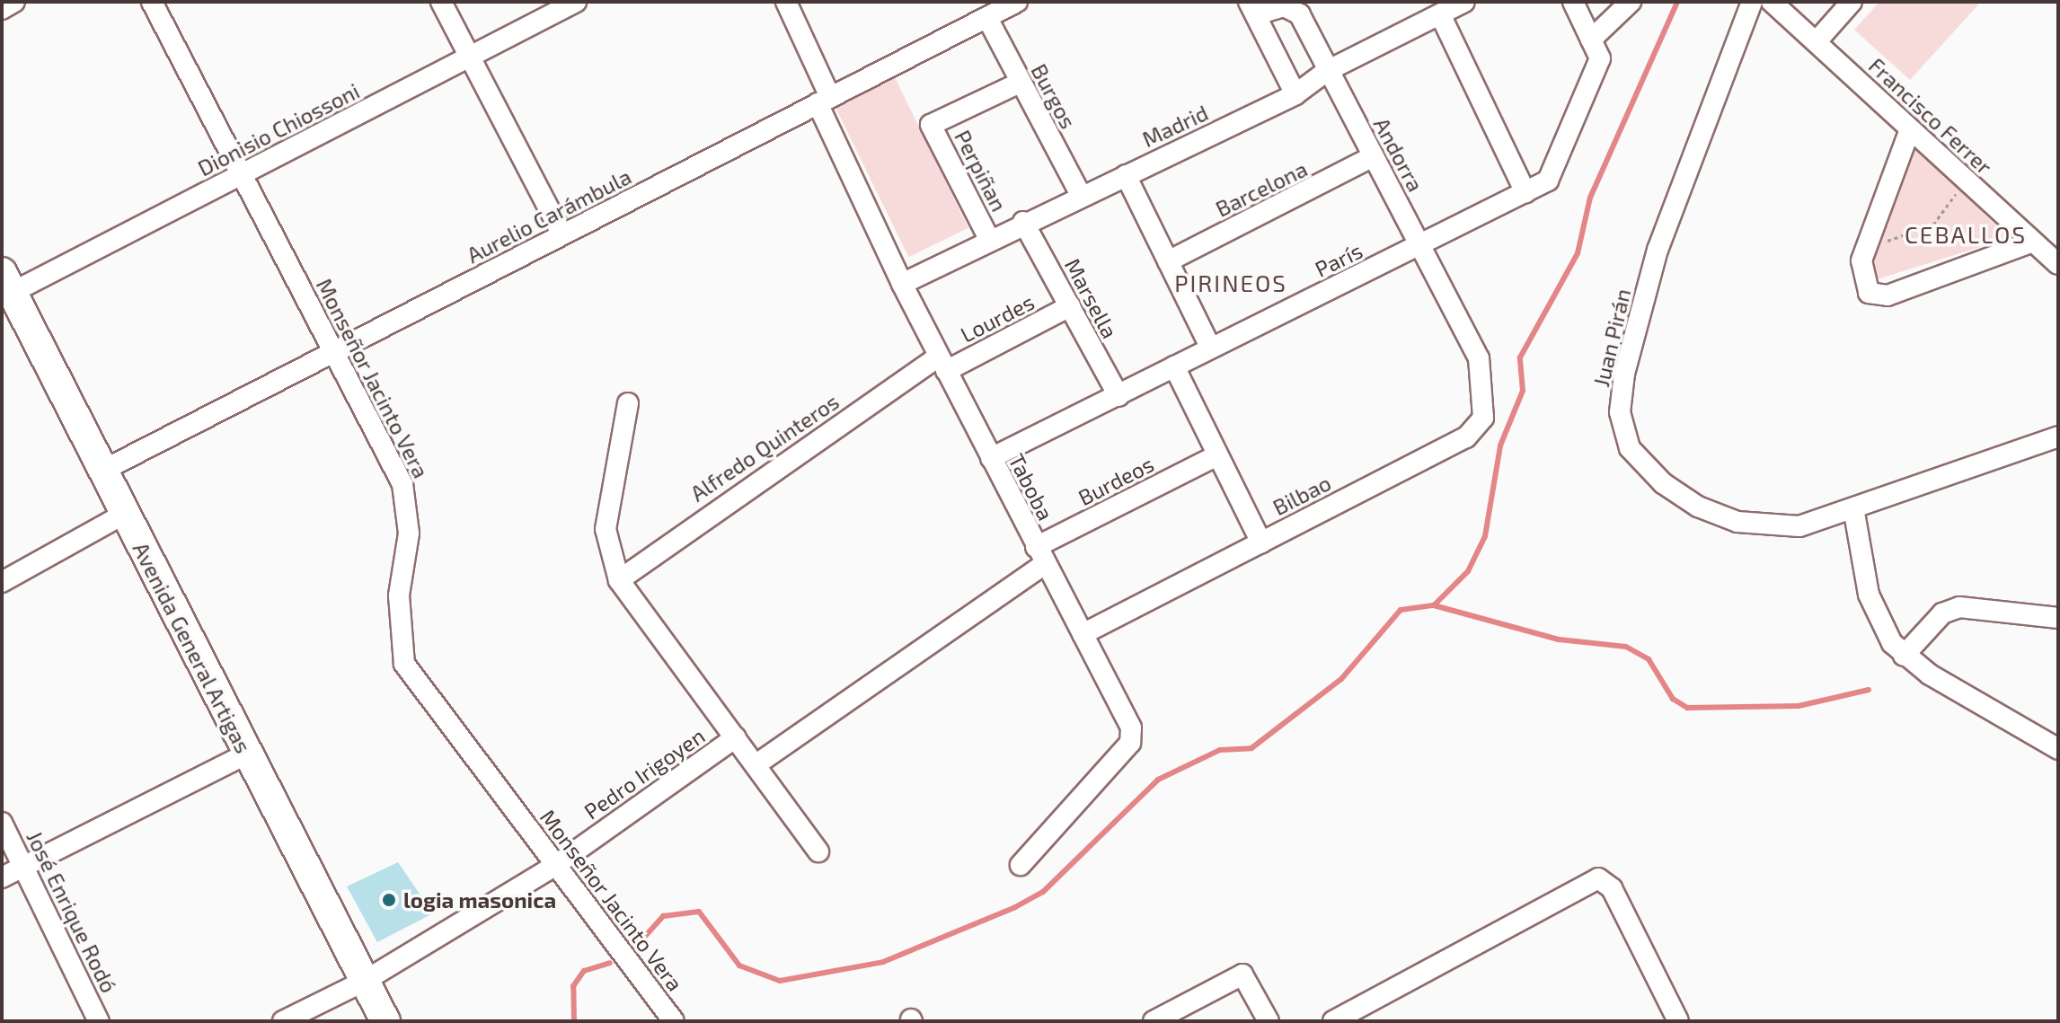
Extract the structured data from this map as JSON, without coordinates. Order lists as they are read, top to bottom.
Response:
{
  "streets": {
    "main road": ["Avenida General Artigas"],
    "street": [
      "Burgos",
      "Francisco Ferrer",
      "Madrid",
      "Dionisio Chiossoni",
      "Andorra",
      "Perpiñan",
      "Barcelona",
      "Aurelio Carámbula",
      "París",
      "Marsella",
      "Lourdes",
      "Juan Pirán",
      "Monseñor Jacinto Vera",
      "Alfredo Quinteros",
      "Burdeos",
      "Taboba",
      "Bilbao",
      "Pedro Irigoyen",
      "José Enrique Rodó"
    ]
  },
  "crossings": [
    ["Burgos", "Madrid"],
    ["Burgos", "Perpiñan"],
    ["Burgos", "Aurelio Carámbula"],
    ["Madrid", "Andorra"],
    ["Madrid", "Perpiñan"],
    ["Madrid", "Marsella"],
    ["Madrid", "Taboba"],
    ["Dionisio Chiossoni", "Monseñor Jacinto Vera"],
    ["Dionisio Chiossoni", "Avenida General Artigas"],
    ["Andorra", "Barcelona"],
    ["Andorra", "París"],
    ["Andorra", "Bilbao"],
    ["Aurelio Carámbula", "Monseñor Jacinto Vera"],
    ["Aurelio Carámbula", "Taboba"],
    ["Aurelio Carámbula", "Avenida General Artigas"],
    ["París", "Marsella"],
    ["París", "Taboba"],
    ["Marsella", "Lourdes"],
    ["Lourdes", "Alfredo Quinteros"],
    ["Lourdes", "Taboba"],
    ["Monseñor Jacinto Vera", "Pedro Irigoyen"],
    ["Alfredo Quinteros", "Taboba"],
    ["Burdeos", "Taboba"],
    ["Taboba", "Bilbao"],
    ["Avenida General Artigas", "Pedro Irigoyen"]
  ],
  "districts": ["CEBALLOS", "PIRINEOS"],
  "places": ["logia masonica"]
}
